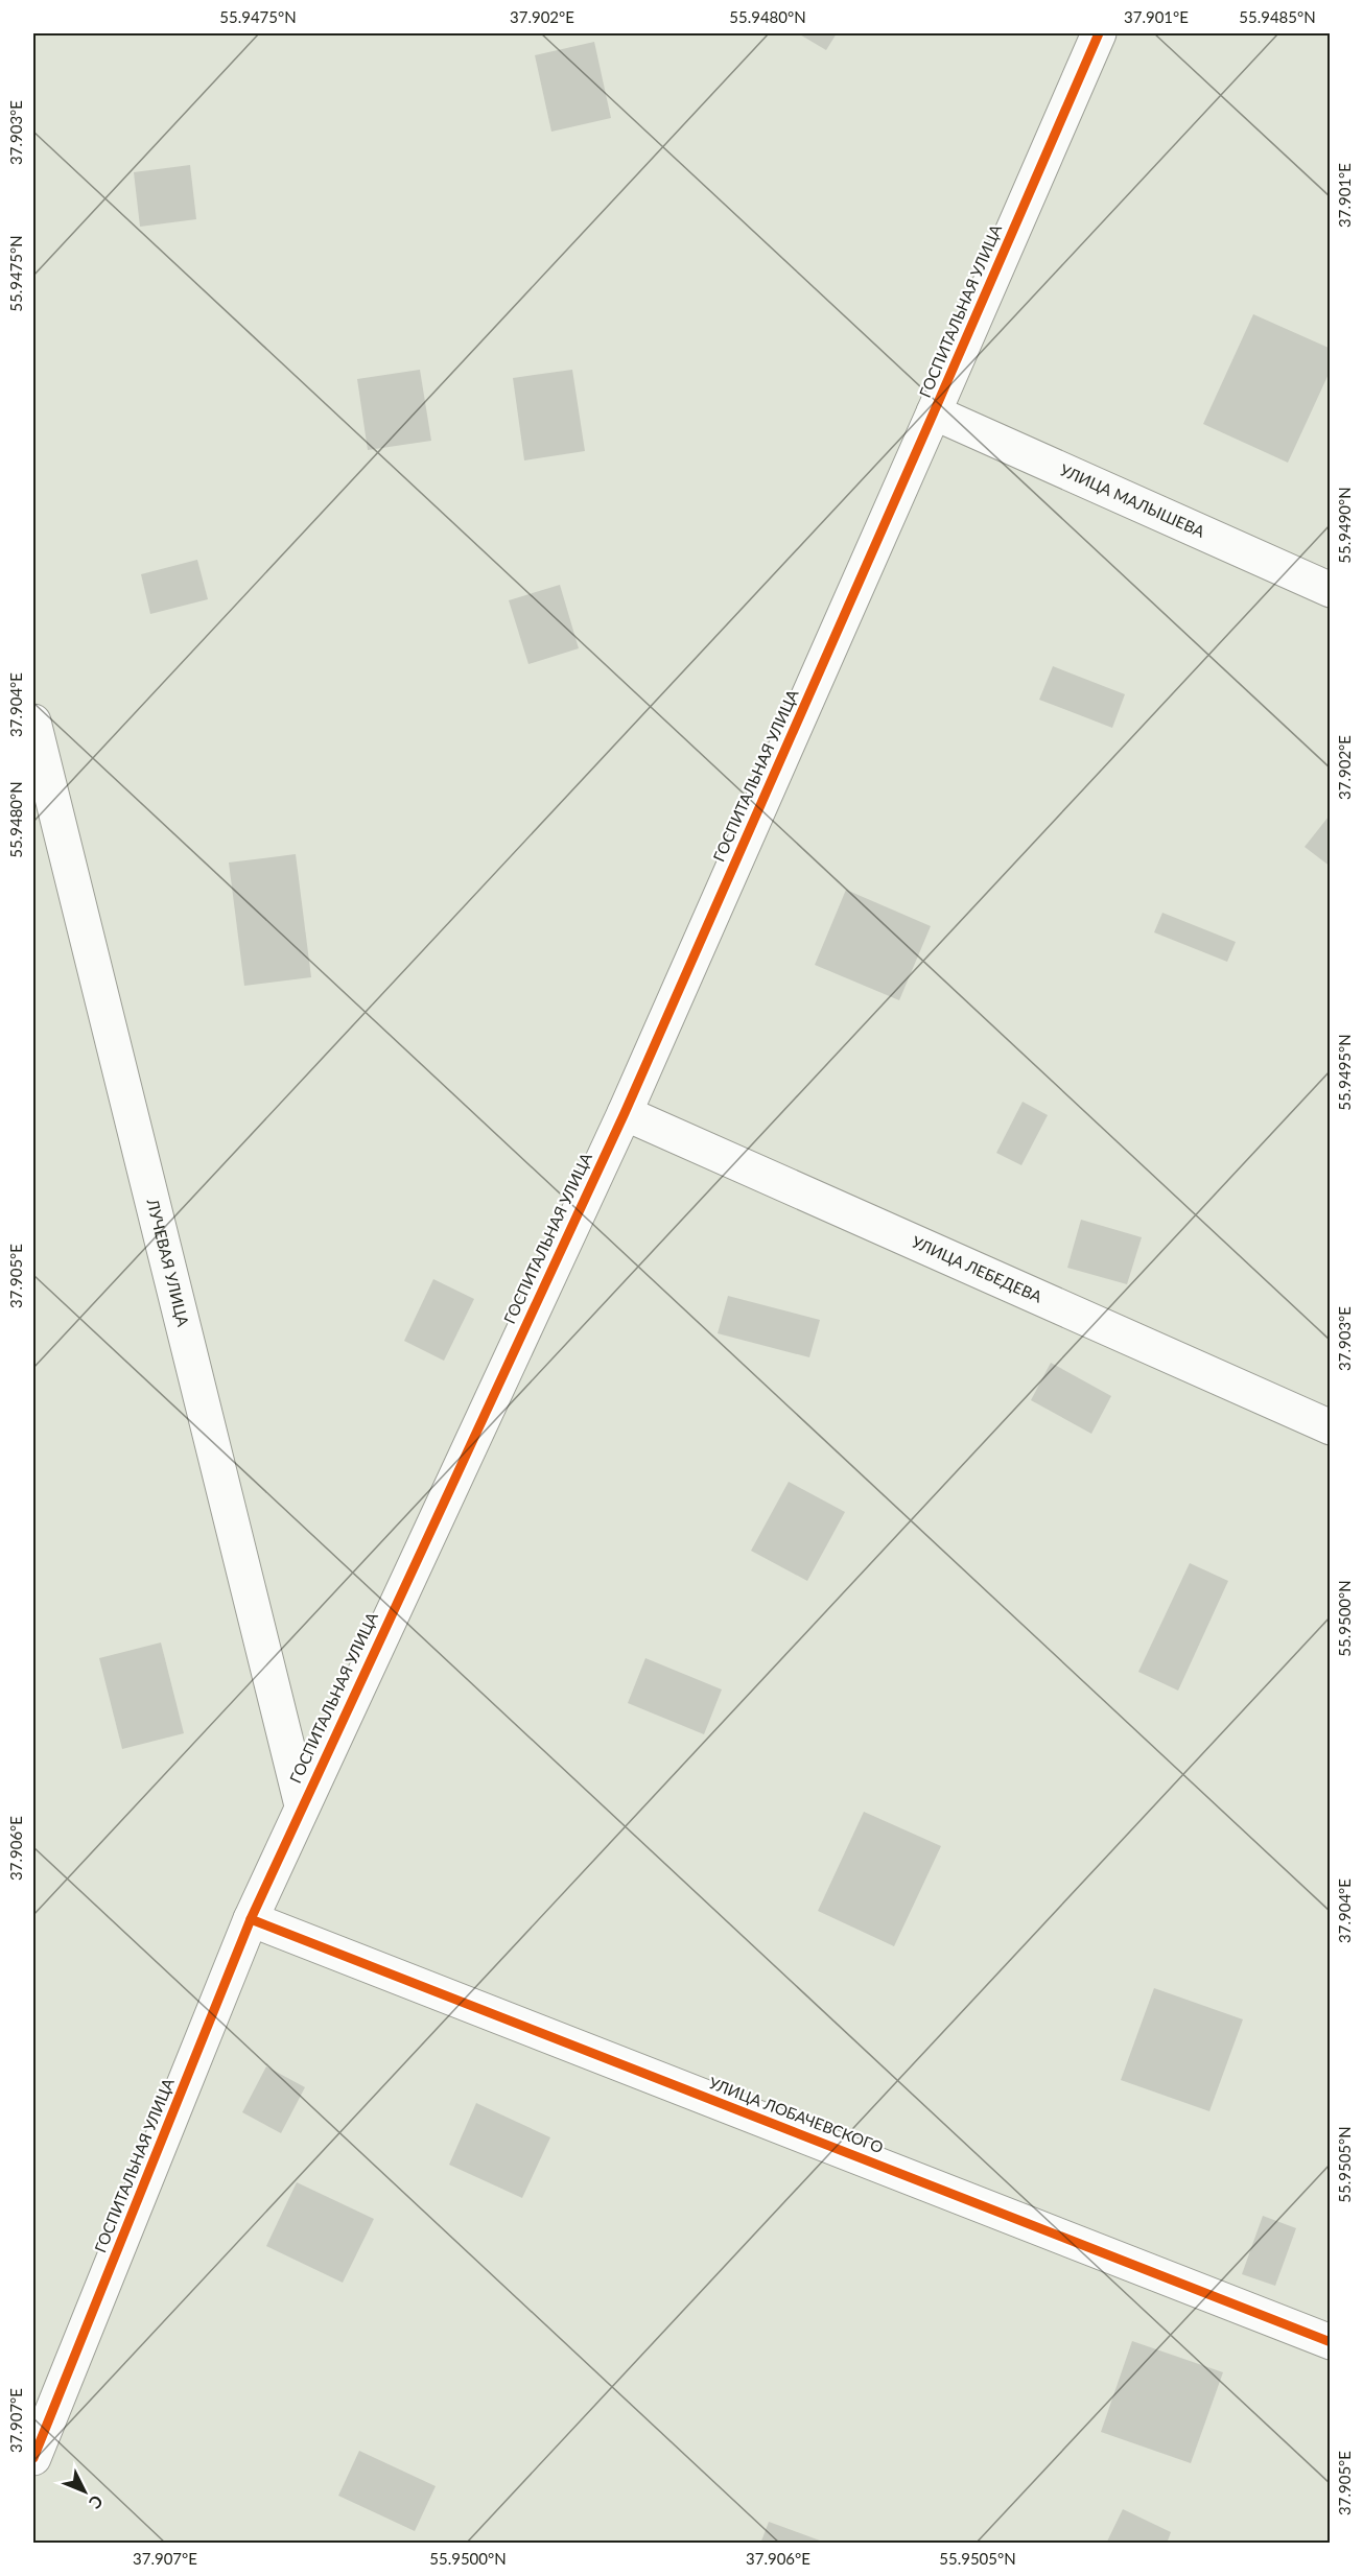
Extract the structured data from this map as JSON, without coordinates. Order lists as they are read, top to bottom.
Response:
{
  "streets": {
    "street": [
      "ГОСПИТАЛЬНАЯ УЛИЦА",
      "УЛИЦА МАЛЫШЕВА",
      "ЛУЧЕВАЯ УЛИЦА",
      "УЛИЦА ЛЕБЕДЕВА",
      "УЛИЦА ЛОБАЧЕВСКОГО"
    ]
  },
  "crossings": [
    ["ГОСПИТАЛЬНАЯ УЛИЦА", "УЛИЦА МАЛЫШЕВА"],
    ["ГОСПИТАЛЬНАЯ УЛИЦА", "ЛУЧЕВАЯ УЛИЦА"],
    ["ГОСПИТАЛЬНАЯ УЛИЦА", "УЛИЦА ЛЕБЕДЕВА"],
    ["ГОСПИТАЛЬНАЯ УЛИЦА", "УЛИЦА ЛОБАЧЕВСКОГО"]
  ],
  "north": "bottom right",
  "coordinates": [
    "55.9475°N",
    "37.902°E",
    "55.9480°N",
    "37.901°E",
    "55.9485°N",
    "37.903°E",
    "55.9490°N",
    "37.904°E",
    "55.9495°N",
    "37.905°E",
    "55.9500°N",
    "37.906°E",
    "55.9505°N",
    "37.907°E"
  ]
}
